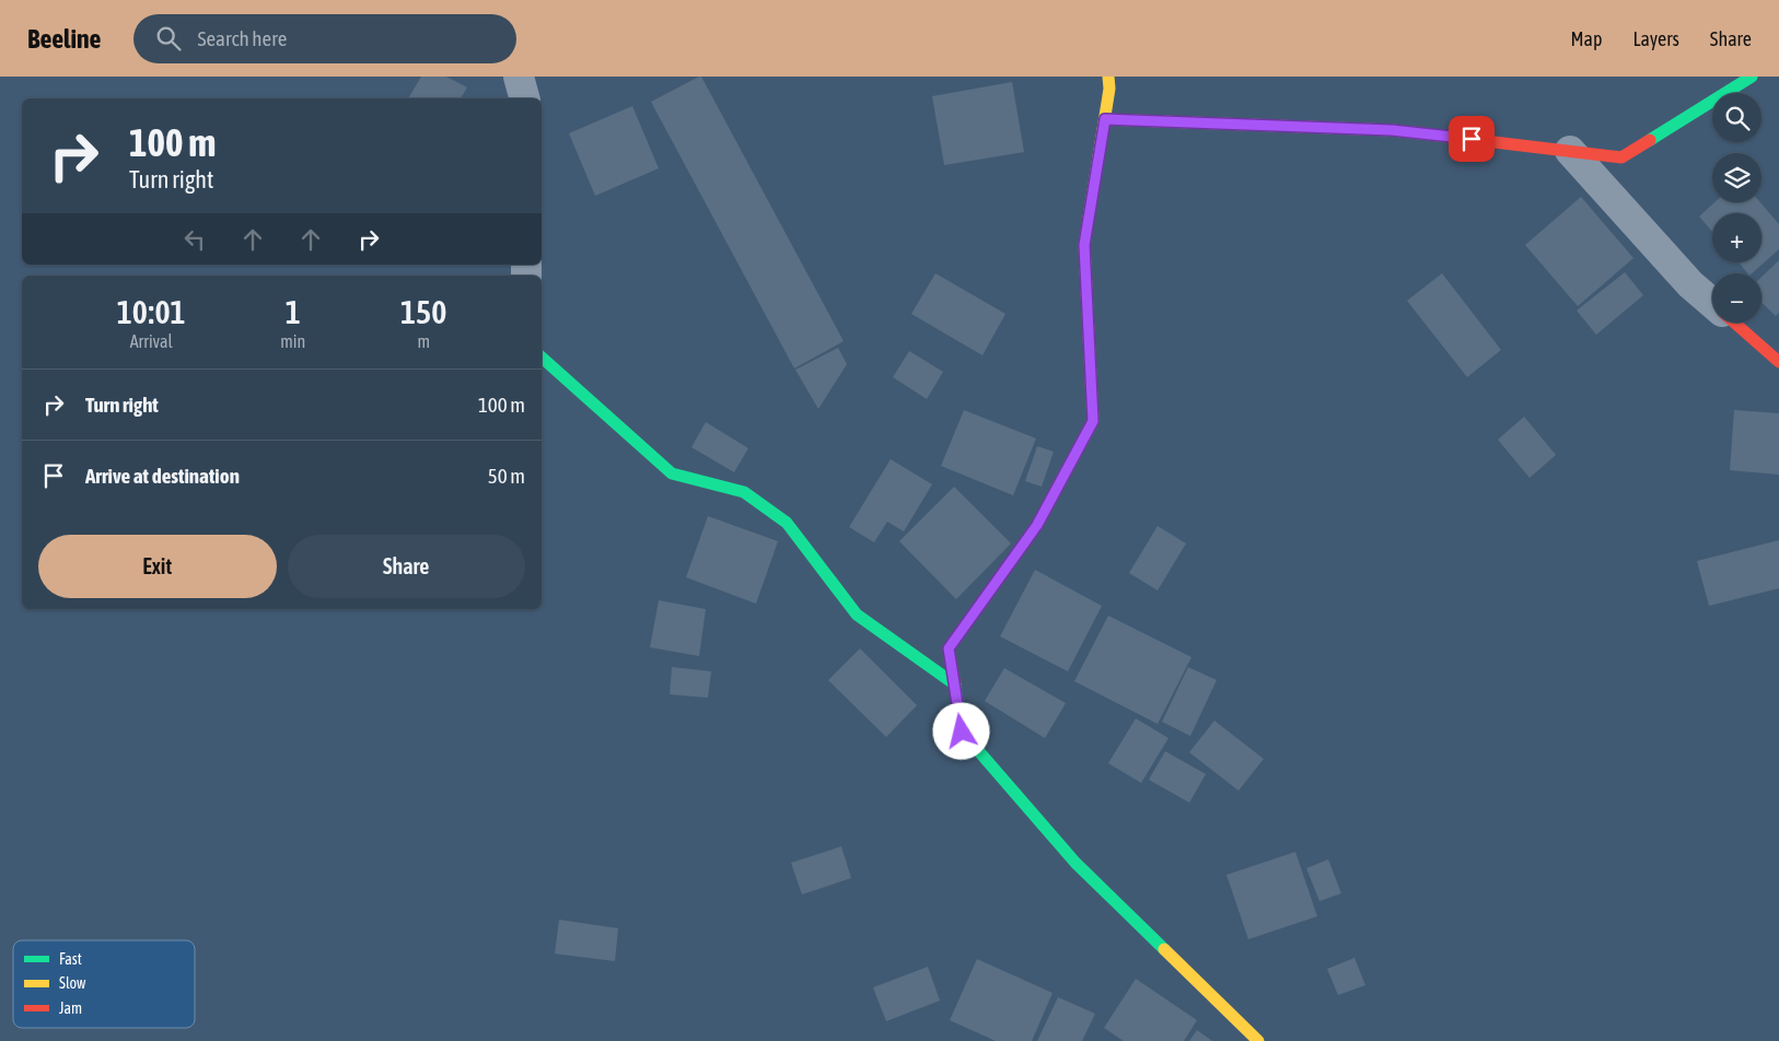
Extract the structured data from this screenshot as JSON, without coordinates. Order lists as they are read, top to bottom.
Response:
{
  "legend": ["Fast", "Slow", "Jam"],
  "page": {
    "header": "Beeline",
    "search": "Search here",
    "nav": ["Map", "Layers", "Share"],
    "map_buttons": ["+", "−"],
    "turn": ["100 m", "Turn right"],
    "eta": [
      "10:01",
      "Arrival",
      "1",
      "min",
      "150",
      "m"
    ],
    "list": [
      {
        "name": "Turn right",
        "value": "100 m"
      },
      {
        "name": "Arrive at destination",
        "value": "50 m"
      }
    ],
    "buttons": ["Exit", "Share"]
  }
}
